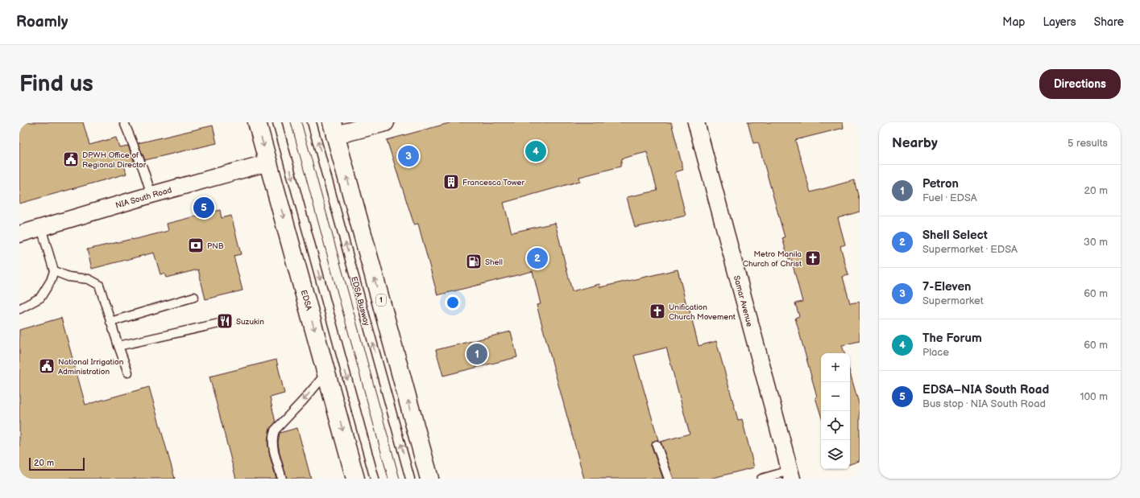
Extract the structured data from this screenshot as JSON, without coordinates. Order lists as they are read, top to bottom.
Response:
{
  "streets": {
    "main road": ["EDSA", "1"],
    "street": ["NIA South Road", "Samar Avenue"],
    "lane": ["EDSA Busway"]
  },
  "crossings": [
    ["NIA South Road", "EDSA"]
  ],
  "places": {
    "public building": ["DPWH Office of Regional Director", "National Irrigation Administration"],
    "building": ["Francesca Tower"],
    "bank": ["PNB"],
    "church": ["Metro Manila Church of Christ", "Unification Church Movement"],
    "fuel station": ["Shell"],
    "restaurant": ["Suzukin"]
  },
  "scale_bar": "20 m",
  "page": {
    "header": "Roamly",
    "nav": ["Map", "Layers", "Share"],
    "buttons": "Directions",
    "title": "Find us",
    "heading": ["Nearby", "5 results"],
    "pins": [
      "4",
      "3",
      "5",
      "2",
      "1"
    ],
    "list": [
      {
        "mark": "1",
        "name": "Petron",
        "note": "Fuel · EDSA",
        "value": "20 m"
      },
      {
        "mark": "2",
        "name": "Shell Select",
        "note": "Supermarket · EDSA",
        "value": "30 m"
      },
      {
        "mark": "3",
        "name": "7-Eleven",
        "note": "Supermarket",
        "value": "60 m"
      },
      {
        "mark": "4",
        "name": "The Forum",
        "note": "Place",
        "value": "60 m"
      },
      {
        "mark": "5",
        "name": "EDSA–NIA South Road",
        "note": "Bus stop · NIA South Road",
        "value": "100 m"
      }
    ],
    "map_buttons": ["+", "−"],
    "scale": "20 m"
  }
}
